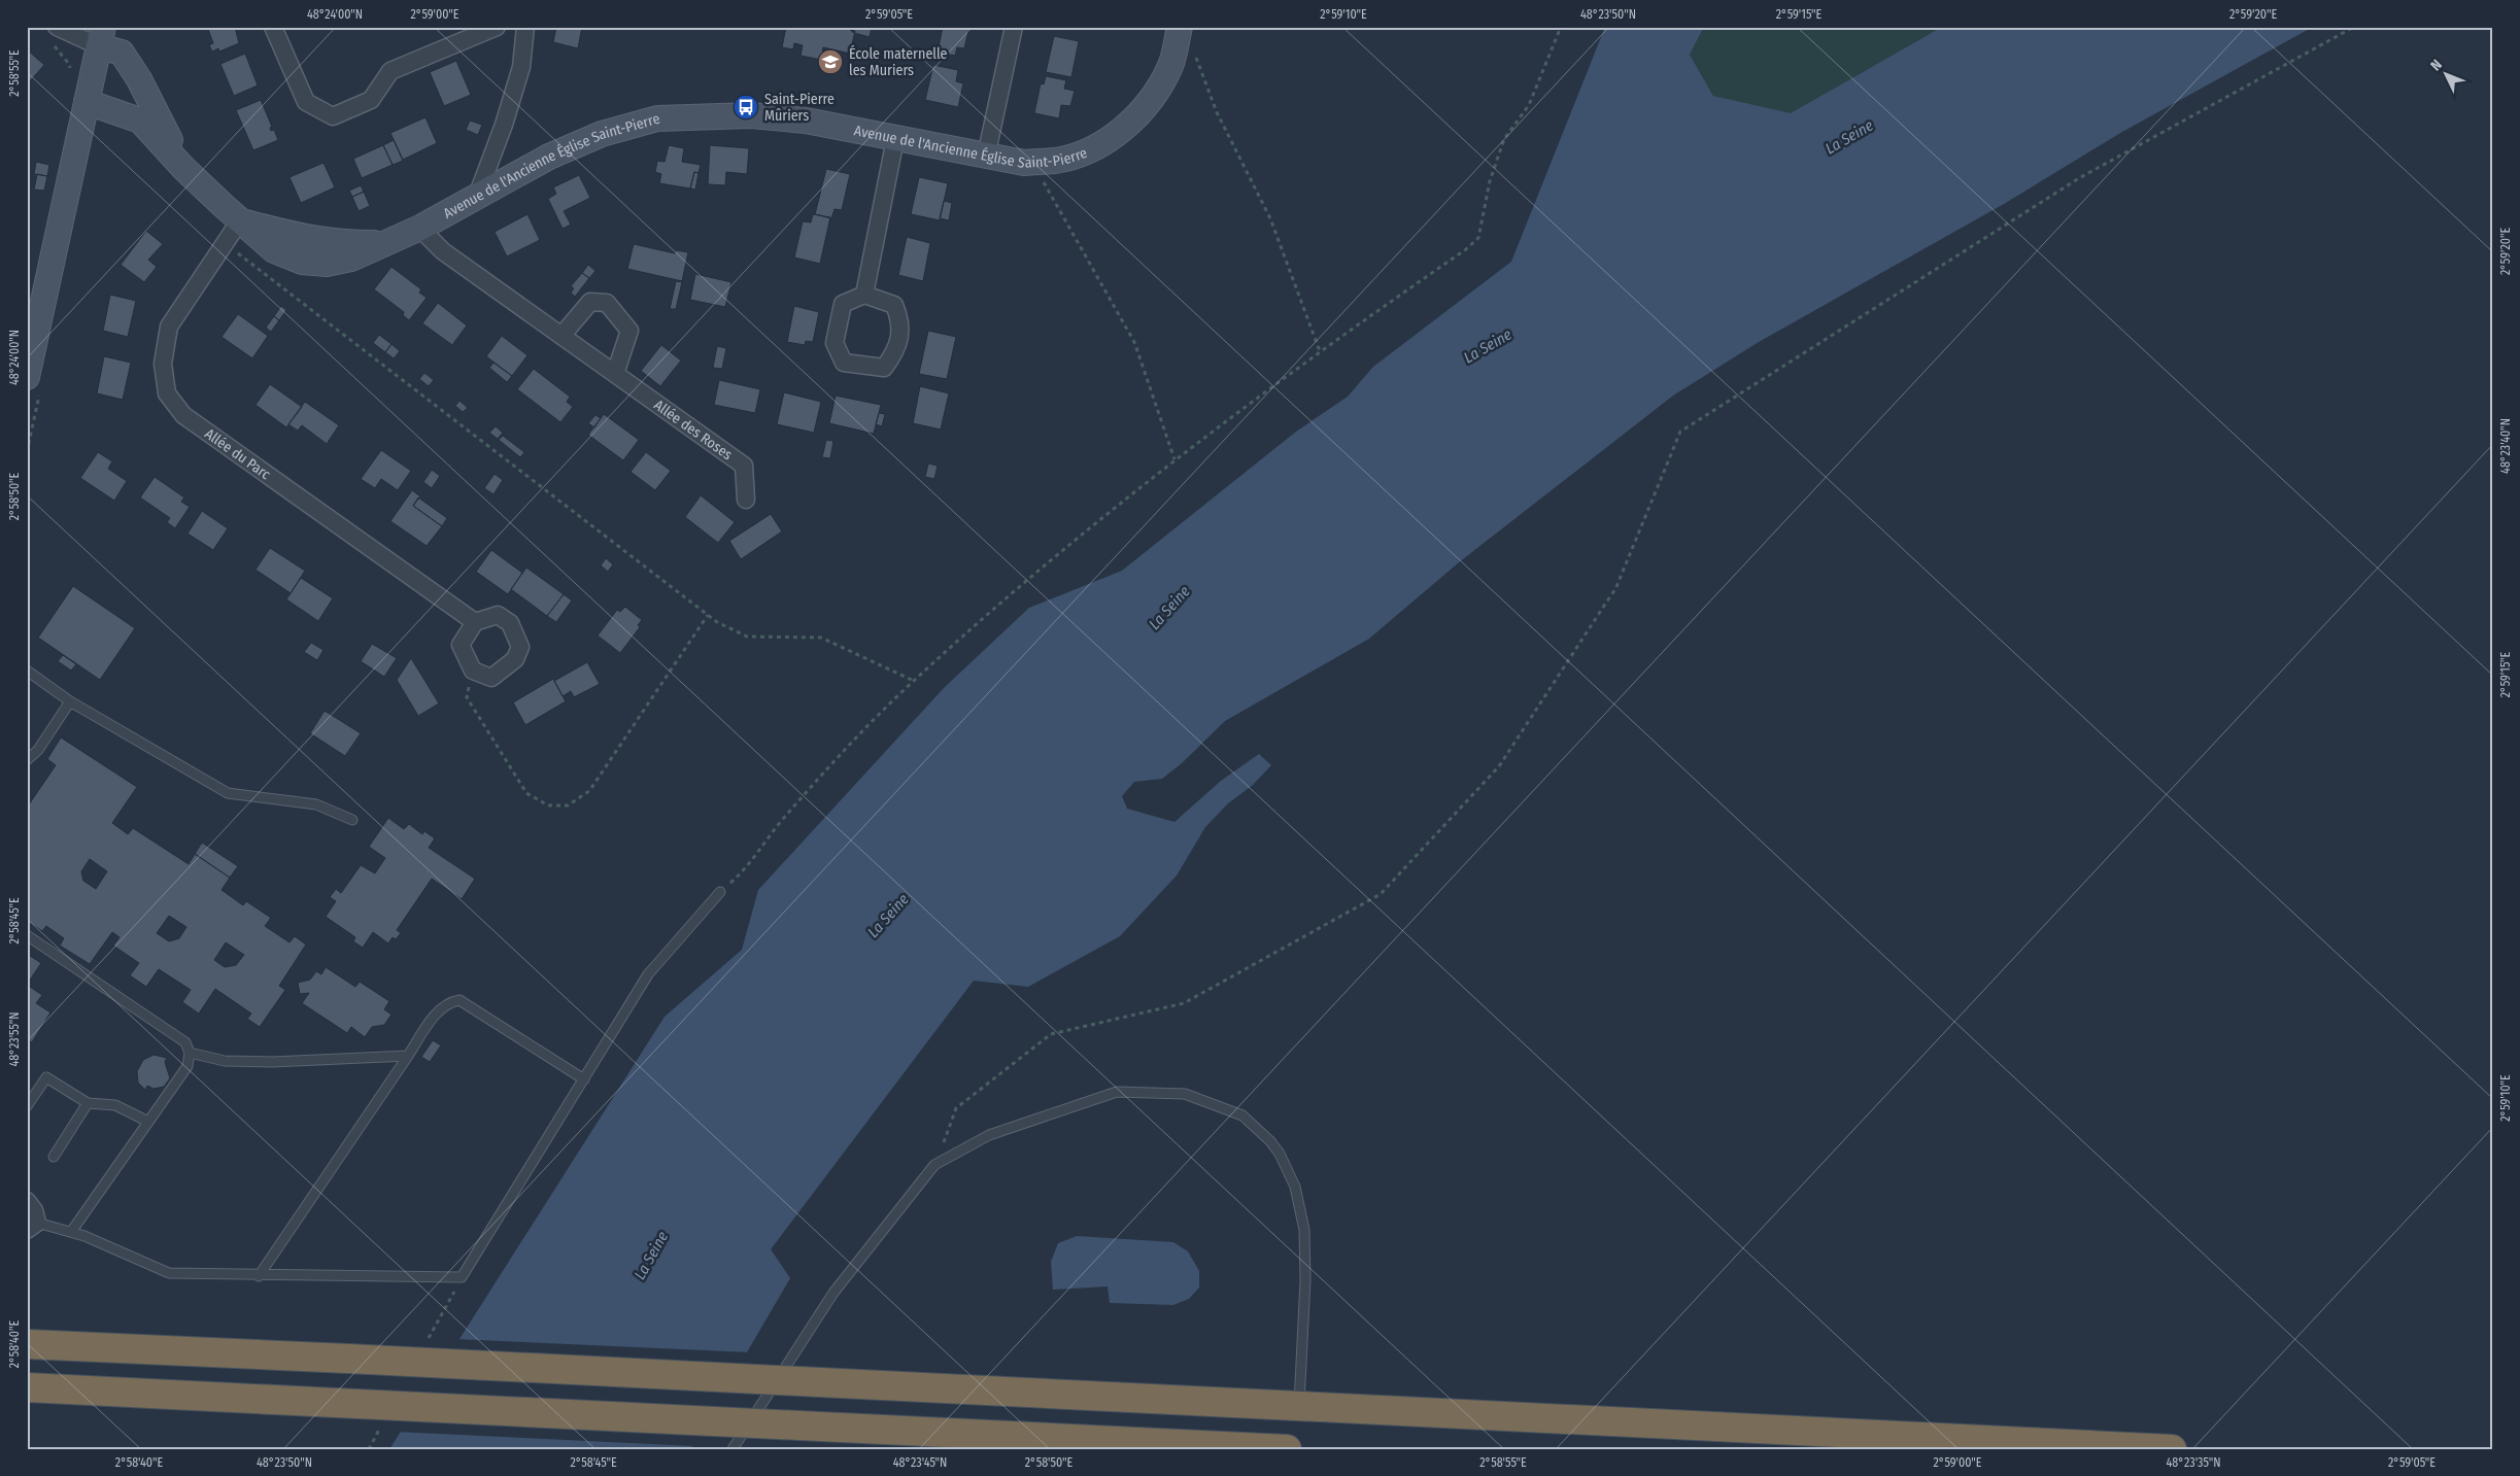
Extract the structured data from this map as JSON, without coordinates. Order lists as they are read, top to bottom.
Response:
{
  "streets": {
    "street": ["Avenue de l'Ancienne Église Saint-Pierre", "Allée des Roses", "Allée du Parc"]
  },
  "crossings": [
    ["Avenue de l'Ancienne Église Saint-Pierre", "Allée des Roses"],
    ["Avenue de l'Ancienne Église Saint-Pierre", "Allée du Parc"]
  ],
  "water": ["La Seine"],
  "places": {
    "school or university": ["École maternelle les Muriers"],
    "bus stop": ["Saint-Pierre Mûriers"]
  },
  "north": "top left",
  "coordinates": [
    "48°24'00\"N",
    "2°59'00\"E",
    "2°59'05\"E",
    "2°59'10\"E",
    "48°23'50\"N",
    "2°59'15\"E",
    "2°59'20\"E",
    "2°58'55\"E",
    "48°23'40\"N",
    "2°58'50\"E",
    "2°58'45\"E",
    "48°23'55\"N",
    "2°58'40\"E",
    "48°23'45\"N",
    "48°23'35\"N"
  ]
}
